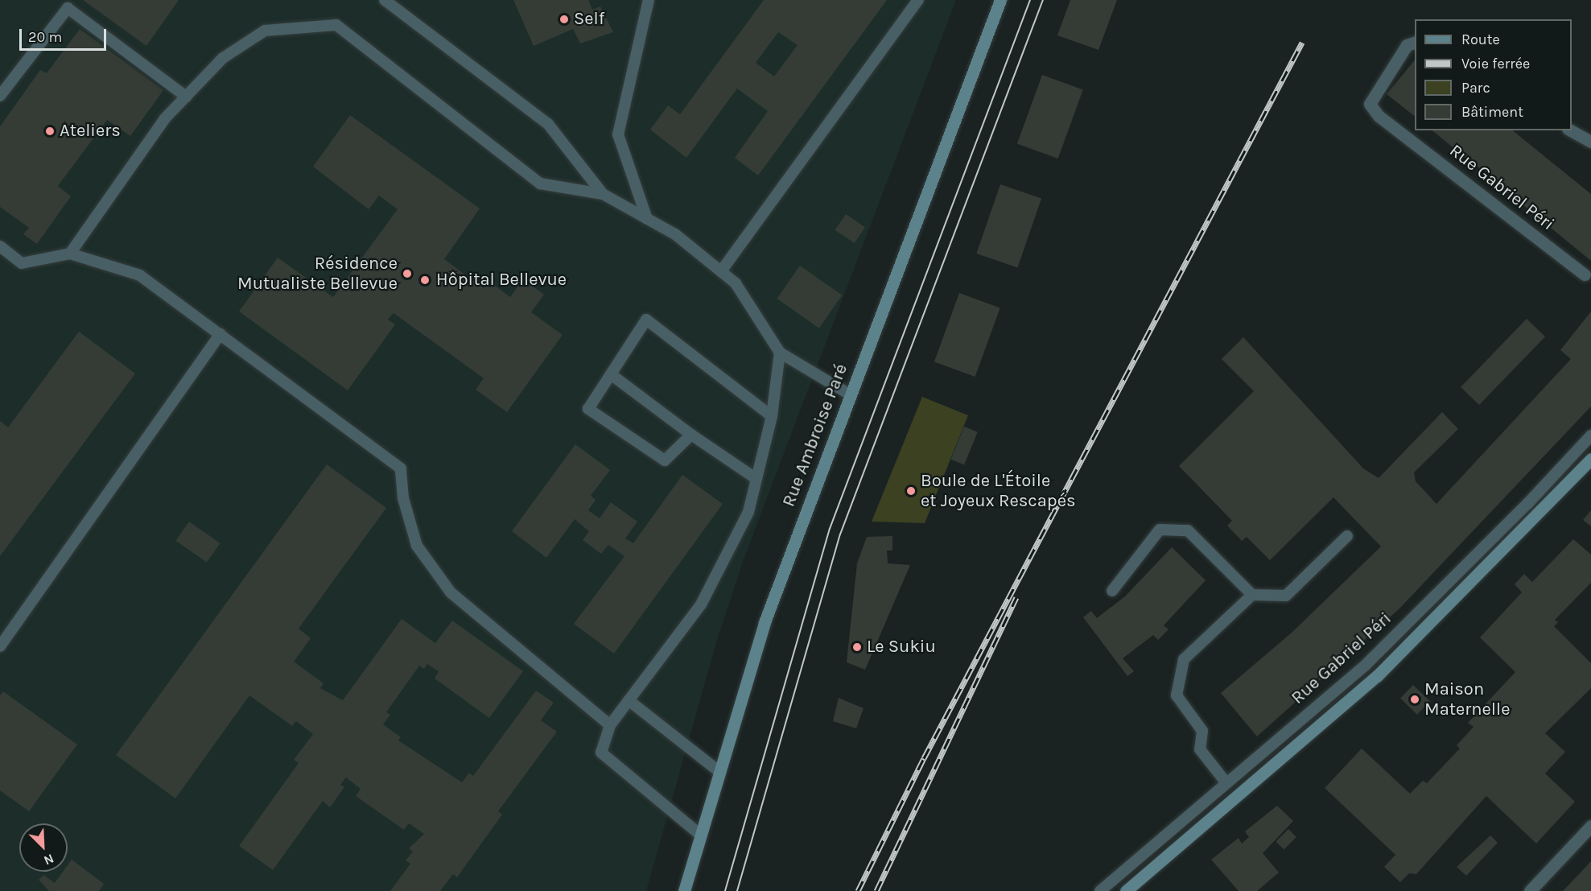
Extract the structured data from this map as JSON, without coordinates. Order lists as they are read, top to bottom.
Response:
{
  "streets": {
    "main road": ["Rue Gabriel Péri", "Rue Ambroise Paré"]
  },
  "places": [
    "Self",
    "Ateliers",
    "Résidence Mutualiste Bellevue",
    "Hôpital Bellevue",
    "Boule de L'Étoile et Joyeux Rescapés",
    "Le Sukiu",
    "Maison Maternelle"
  ],
  "legend": [
    "Route",
    "Voie ferrée",
    "Parc",
    "Bâtiment"
  ],
  "scale_bar": "20 m",
  "north": "bottom right"
}
